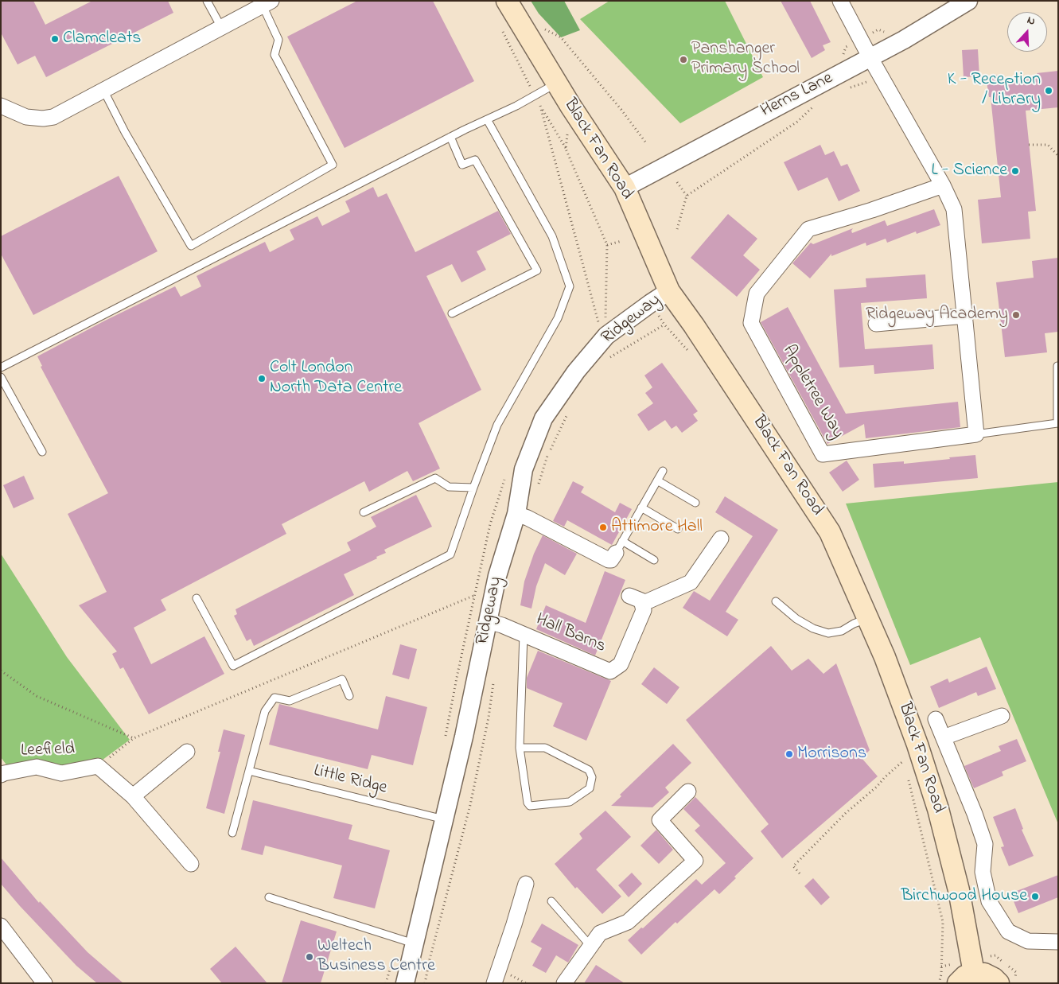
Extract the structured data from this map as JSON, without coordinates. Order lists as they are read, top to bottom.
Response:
{
  "streets": {
    "main road": ["Black Fan Road"],
    "street": [
      "Herns Lane",
      "Ridgeway",
      "Appletree Way",
      "Hall Barns",
      "Leefield"
    ],
    "lane": ["Little Ridge"]
  },
  "crossings": [
    ["Herns Lane", "Black Fan Road"],
    ["Black Fan Road", "Ridgeway"],
    ["Ridgeway", "Hall Barns"],
    ["Ridgeway", "Little Ridge"]
  ],
  "places": [
    "Clamcleats",
    "Panshanger Primary School",
    "K - Reception / Library",
    "L - Science",
    "Ridgeway Academy",
    "Colt London North Data Centre",
    "Attimore Hall",
    "Morrisons",
    "Birchwood House",
    "Weltech Business Centre"
  ],
  "north": "top"
}
